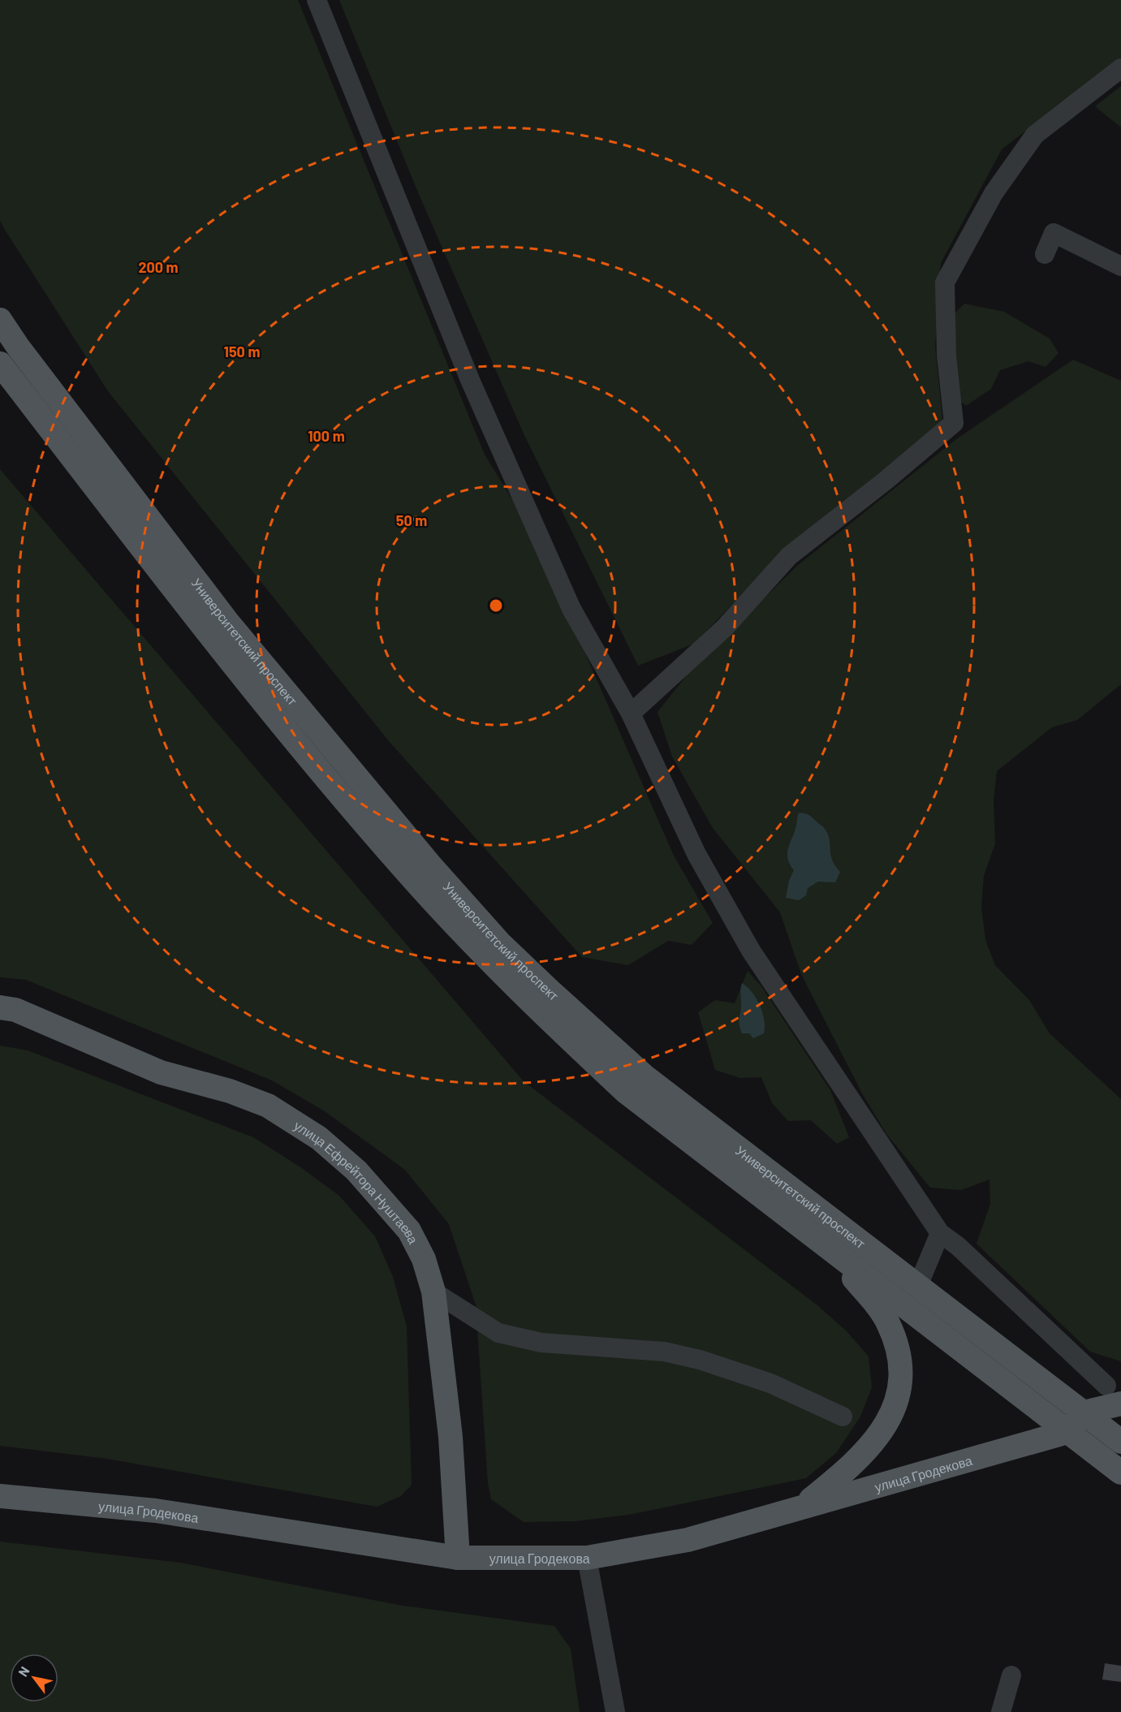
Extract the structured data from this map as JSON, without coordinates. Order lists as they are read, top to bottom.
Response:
{
  "streets": {
    "main road": ["Университетский проспект", "улица Ефрейтора Нуштаева", "улица Гродекова"]
  },
  "crossings": [
    ["Университетский проспект", "улица Гродекова"],
    ["улица Ефрейтора Нуштаева", "улица Гродекова"]
  ],
  "north": "top left",
  "rings": [
    "200 m",
    "150 m",
    "100 m",
    "50 m"
  ]
}
